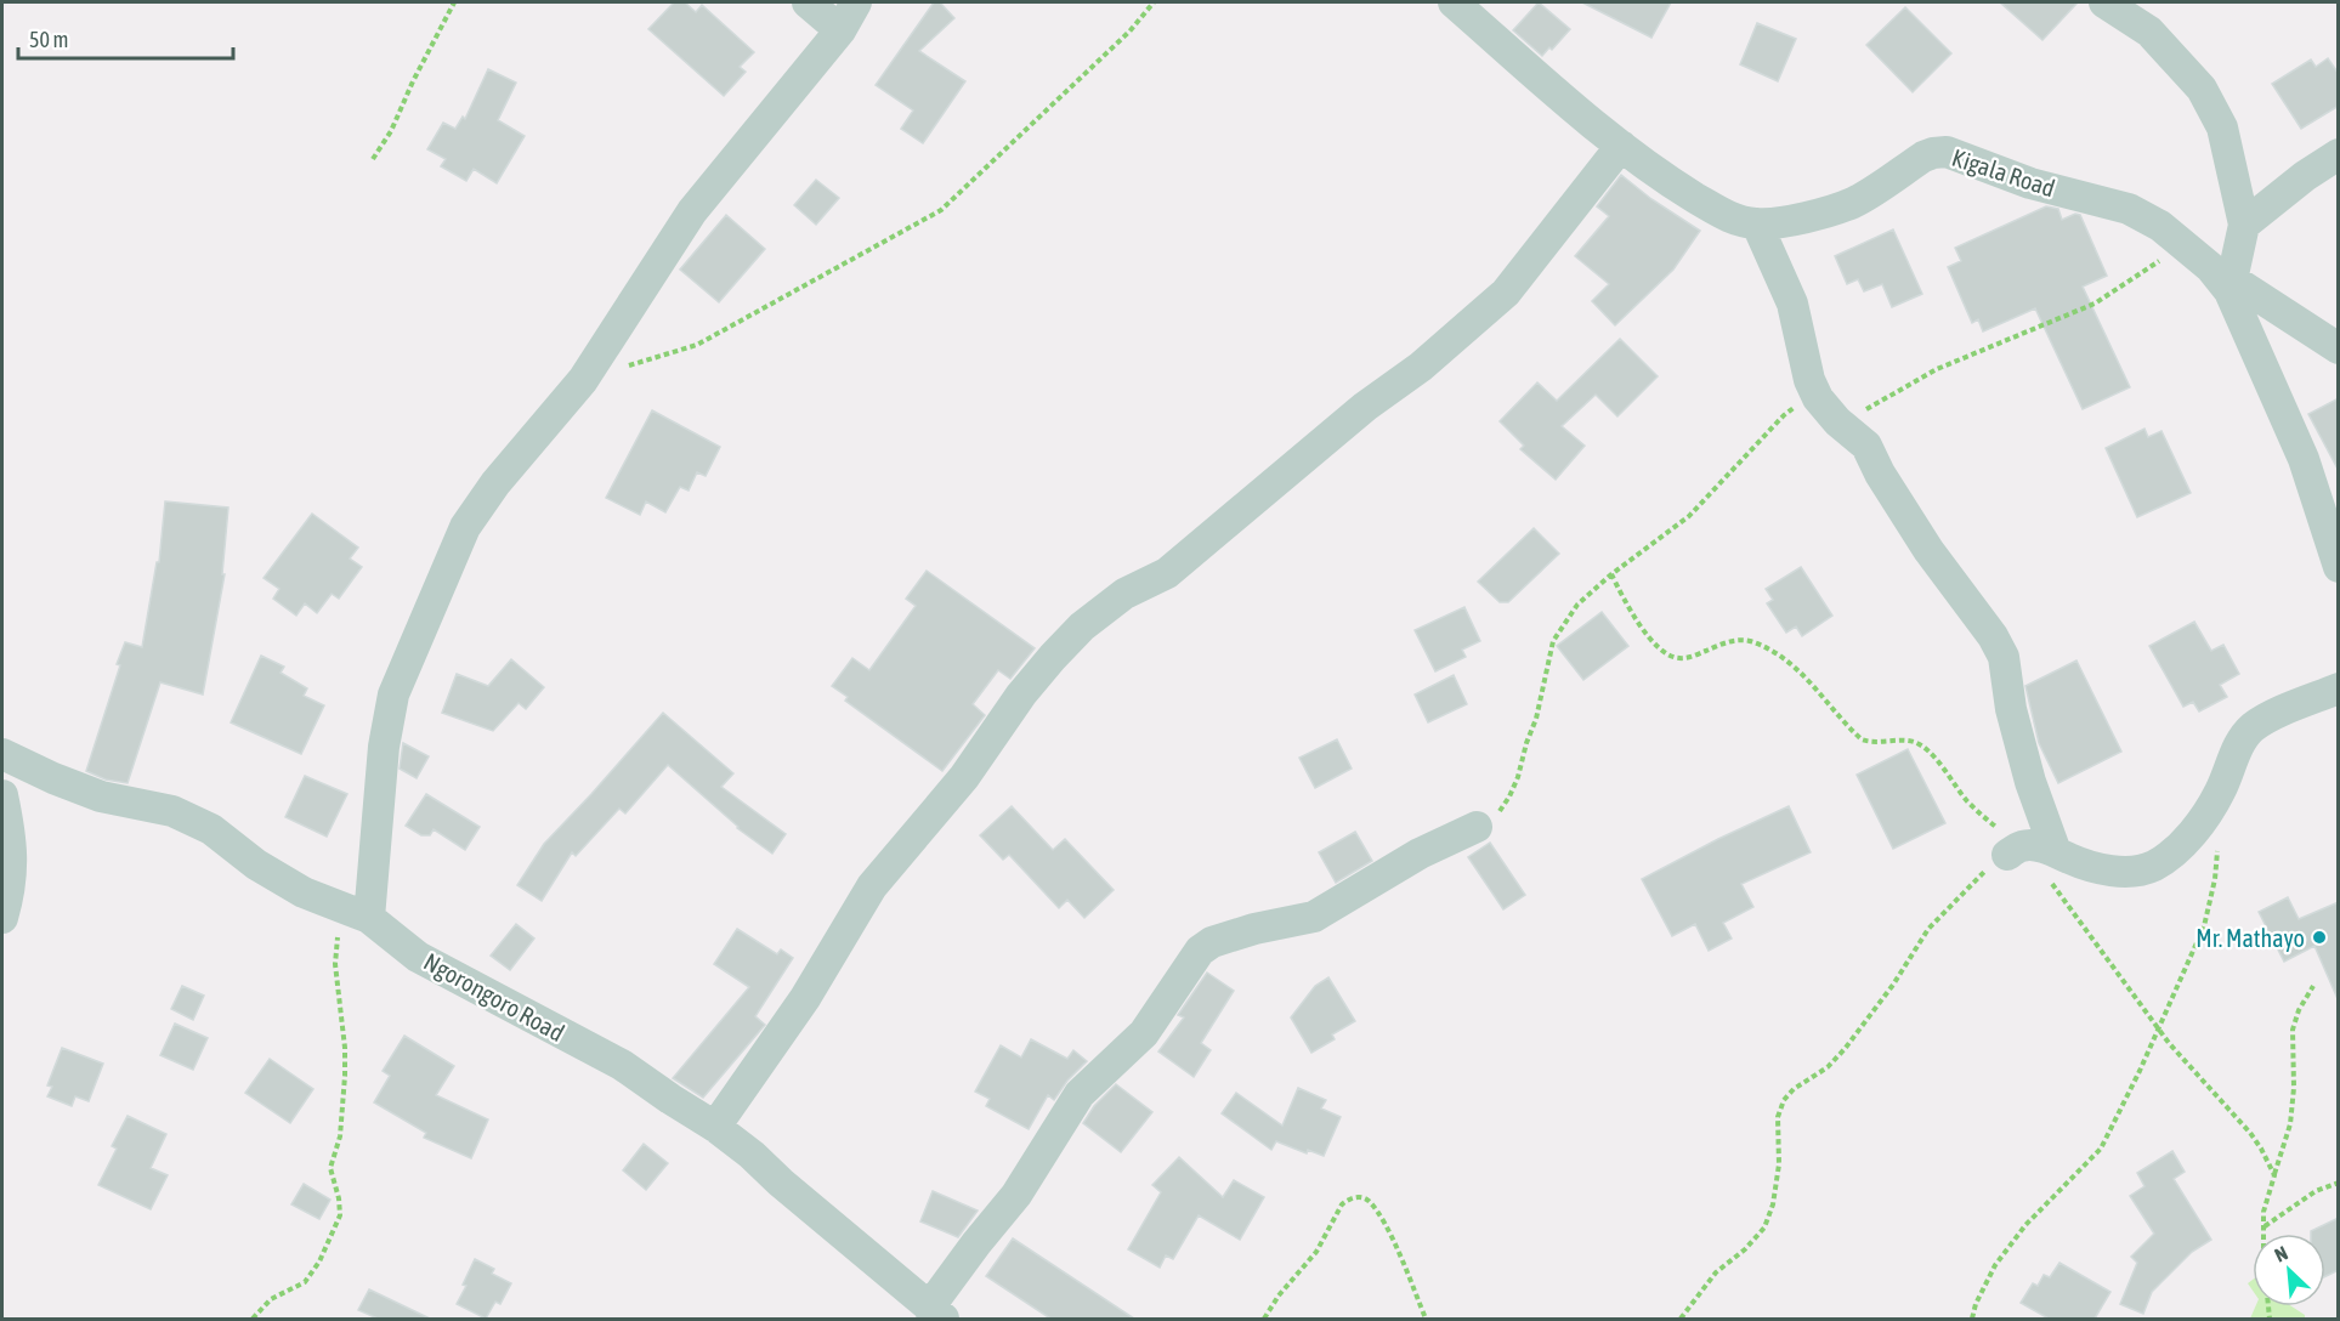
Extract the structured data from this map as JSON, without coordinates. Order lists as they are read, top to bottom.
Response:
{
  "streets": {
    "street": ["Kigala Road", "Ngorongoro Road"]
  },
  "places": ["Mr. Mathayo"],
  "scale_bar": "50 m",
  "north": "top left"
}
